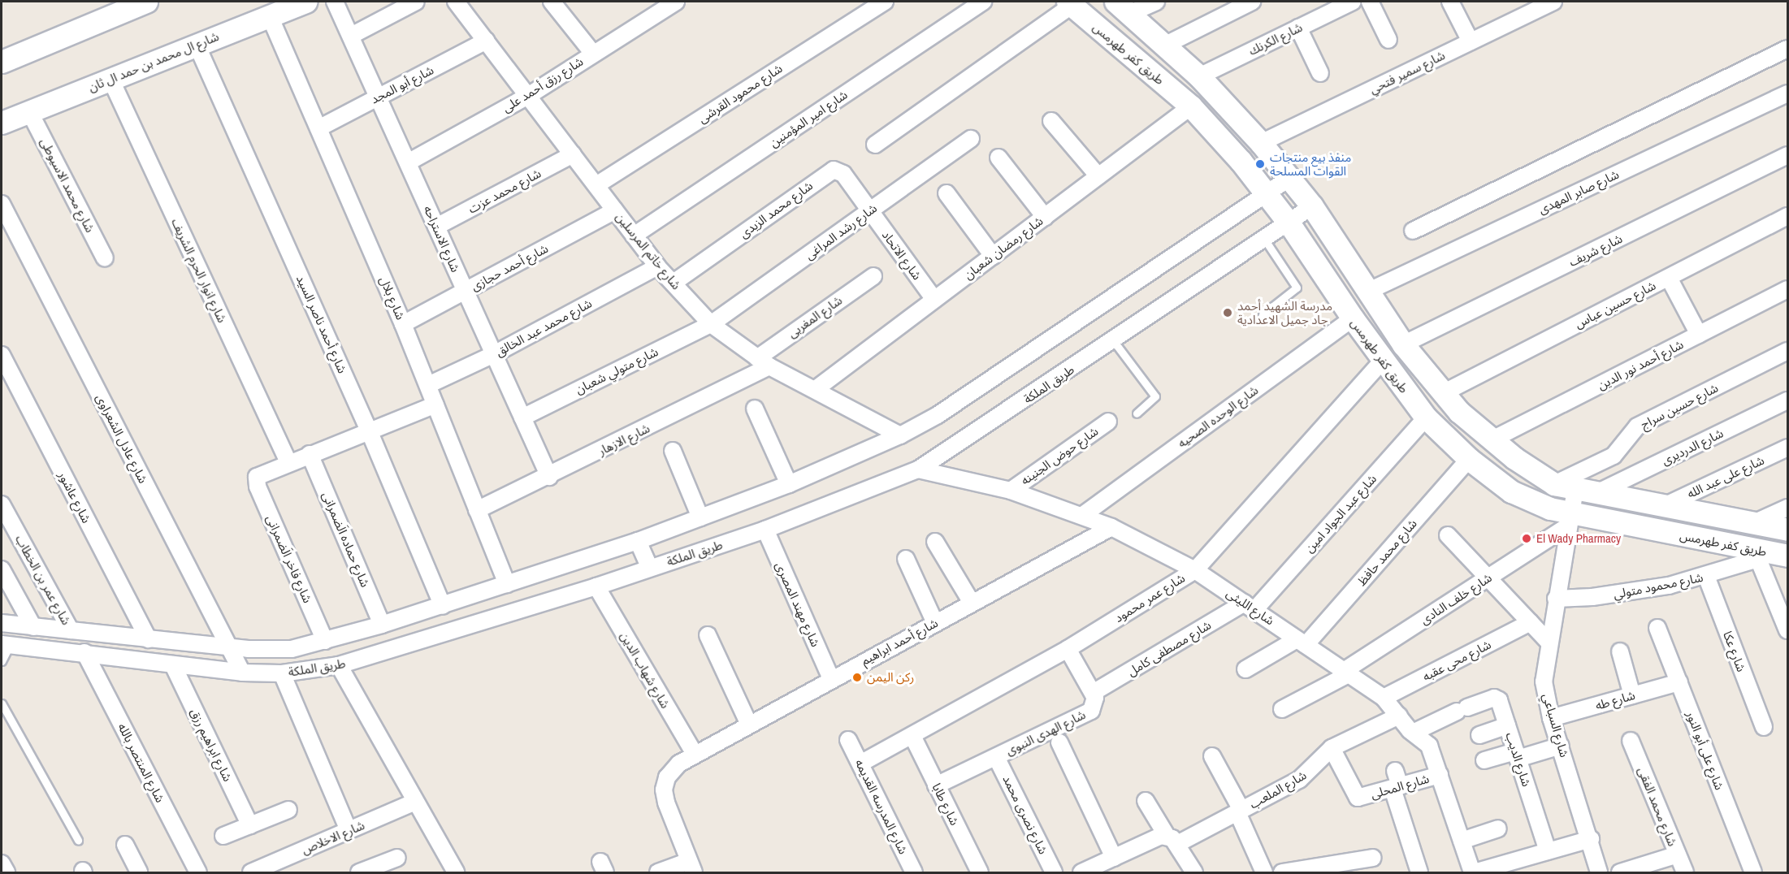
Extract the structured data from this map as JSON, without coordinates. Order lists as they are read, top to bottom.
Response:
{
  "streets": {
    "street": [
      "شارع الكرنك",
      "طريق كفر طهرمس",
      "شارع ال محمد بن حمد ال ثان",
      "شارع سمير فتحي",
      "شارع أبو المجد",
      "شارع رزق أحمد على",
      "شارع محمود القرشى",
      "شارع امير المؤمنين",
      "شارع محمد الاسيوطى",
      "شارع محمد عزت",
      "شارع صابر المهدى",
      "شارع محمد الزيدى",
      "شارع رشد المراغى",
      "شارع الاستراحه",
      "شارع رمضان شعبان",
      "شارع شريف",
      "شارع خاتم المرسلين",
      "شارع الاتحاد",
      "شارع أحمد حجازى",
      "شارع انوار الحرم الشريف",
      "شارع بلال",
      "شارع حسين عباس",
      "شارع المغربى",
      "شارع أحمد ناصر السيد",
      "شارع محمد عبد الخالق",
      "شارع أحمد نور الدين",
      "شارع متولي شعبان",
      "طريق الملكة",
      "شارع حسين سراج",
      "شارع الوحده الصحيه",
      "شارع عادل الشعراوى",
      "شارع الازهار",
      "شارع الدرديرى",
      "شارع حوض الجنينه",
      "شارع على عبد الله",
      "شارع عاشور",
      "شارع عبد الجواد امين",
      "شارع حماده الَضمرانى",
      "شارع محمد حافظ",
      "شارع فاخر الَضمرانى",
      "شارع عمر بن الخطاب",
      "شارع محمود متولي",
      "شارع عمر محمود",
      "شارع خلف النادى",
      "شارع مهند المصرى",
      "شارع الليثى",
      "شارع أحمد ابراهيم",
      "شارع مصطفى كامل",
      "شارع عكا",
      "شارع محى عقبه",
      "شارع شهاب الدين",
      "شارع طه",
      "شارع السباعي",
      "شارع الهدى النبوى",
      "شارع ابراهيم رزق",
      "شارع على أبو النور",
      "شارع الديب",
      "شارع المنتصر بالله",
      "شارع المحلى",
      "شارع الملعب",
      "شارع طابا",
      "شارع المدرسه القديمه",
      "شارع محمد الفقى",
      "شارع نصرى محمد",
      "شارع الاخلاص"
    ]
  },
  "crossings": [
    ["شارع الكرنك", "طريق كفر طهرمس"],
    ["طريق كفر طهرمس", "شارع سمير فتحي"],
    ["طريق كفر طهرمس", "شارع صابر المهدى"],
    ["طريق كفر طهرمس", "شارع رمضان شعبان"],
    ["طريق كفر طهرمس", "شارع شريف"],
    ["طريق كفر طهرمس", "شارع حسين عباس"],
    ["طريق كفر طهرمس", "شارع أحمد نور الدين"],
    ["طريق كفر طهرمس", "طريق الملكة"],
    ["طريق كفر طهرمس", "شارع حسين سراج"],
    ["طريق كفر طهرمس", "شارع الوحده الصحيه"],
    ["طريق كفر طهرمس", "شارع الدرديرى"],
    ["طريق كفر طهرمس", "شارع على عبد الله"],
    ["طريق كفر طهرمس", "شارع عبد الجواد امين"],
    ["طريق كفر طهرمس", "شارع محمد حافظ"],
    ["طريق كفر طهرمس", "شارع محمود متولي"],
    ["طريق كفر طهرمس", "شارع عمر محمود"],
    ["طريق كفر طهرمس", "شارع خلف النادى"],
    ["طريق كفر طهرمس", "شارع السباعي"],
    ["شارع ال محمد بن حمد ال ثان", "شارع محمد الاسيوطى"],
    ["شارع ال محمد بن حمد ال ثان", "شارع انوار الحرم الشريف"],
    ["شارع ال محمد بن حمد ال ثان", "شارع بلال"],
    ["شارع ال محمد بن حمد ال ثان", "شارع أحمد ناصر السيد"],
    ["شارع أبو المجد", "شارع الاستراحه"],
    ["شارع أبو المجد", "شارع خاتم المرسلين"],
    ["شارع أبو المجد", "شارع بلال"],
    ["شارع رزق أحمد على", "شارع الاستراحه"],
    ["شارع رزق أحمد على", "شارع خاتم المرسلين"],
    ["شارع محمود القرشى", "شارع خاتم المرسلين"],
    ["شارع امير المؤمنين", "شارع خاتم المرسلين"],
    ["شارع محمد عزت", "شارع الاستراحه"],
    ["شارع محمد عزت", "شارع خاتم المرسلين"],
    ["شارع محمد الزيدى", "شارع رشد المراغى"],
    ["شارع محمد الزيدى", "شارع خاتم المرسلين"],
    ["شارع محمد الزيدى", "شارع الاتحاد"],
    ["شارع رشد المراغى", "شارع خاتم المرسلين"],
    ["شارع رشد المراغى", "شارع الاتحاد"],
    ["شارع رشد المراغى", "شارع متولي شعبان"],
    ["شارع الاستراحه", "شارع أحمد حجازى"],
    ["شارع الاستراحه", "شارع محمد عبد الخالق"],
    ["شارع الاستراحه", "شارع متولي شعبان"],
    ["شارع الاستراحه", "شارع الازهار"],
    ["شارع رمضان شعبان", "شارع خاتم المرسلين"],
    ["شارع رمضان شعبان", "شارع الاتحاد"],
    ["شارع خاتم المرسلين", "شارع أحمد حجازى"],
    ["شارع خاتم المرسلين", "شارع المغربى"],
    ["شارع خاتم المرسلين", "شارع محمد عبد الخالق"],
    ["شارع خاتم المرسلين", "شارع متولي شعبان"],
    ["شارع خاتم المرسلين", "طريق الملكة"],
    ["شارع خاتم المرسلين", "شارع الازهار"],
    ["شارع أحمد حجازى", "شارع بلال"],
    ["شارع انوار الحرم الشريف", "شارع فاخر الَضمرانى"],
    ["شارع بلال", "شارع محمد عبد الخالق"],
    ["شارع بلال", "طريق الملكة"],
    ["شارع بلال", "شارع الازهار"],
    ["شارع المغربى", "شارع الازهار"],
    ["شارع أحمد ناصر السيد", "طريق الملكة"],
    ["طريق الملكة", "شارع عادل الشعراوى"],
    ["طريق الملكة", "شارع عاشور"],
    ["طريق الملكة", "شارع حماده الَضمرانى"],
    ["طريق الملكة", "شارع فاخر الَضمرانى"],
    ["طريق الملكة", "شارع عمر بن الخطاب"],
    ["طريق الملكة", "شارع مهند المصرى"],
    ["طريق الملكة", "شارع الليثى"],
    ["طريق الملكة", "شارع شهاب الدين"],
    ["طريق الملكة", "شارع ابراهيم رزق"],
    ["طريق الملكة", "شارع المنتصر بالله"],
    ["شارع الوحده الصحيه", "شارع الليثى"],
    ["شارع الدرديرى", "شارع السباعي"],
    ["شارع حوض الجنينه", "شارع الليثى"],
    ["شارع عبد الجواد امين", "شارع الليثى"],
    ["شارع عبد الجواد امين", "شارع مصطفى كامل"],
    ["شارع محمد حافظ", "شارع الليثى"],
    ["شارع محمود متولي", "شارع عكا"],
    ["شارع محمود متولي", "شارع السباعي"],
    ["شارع عمر محمود", "شارع الليثى"],
    ["شارع عمر محمود", "شارع الهدى النبوى"],
    ["شارع عمر محمود", "شارع طابا"],
    ["شارع عمر محمود", "شارع المدرسه القديمه"],
    ["شارع خلف النادى", "شارع الليثى"],
    ["شارع خلف النادى", "شارع السباعي"],
    ["شارع مهند المصرى", "شارع أحمد ابراهيم"],
    ["شارع الليثى", "شارع أحمد ابراهيم"],
    ["شارع الليثى", "شارع مصطفى كامل"],
    ["شارع الليثى", "شارع محى عقبه"],
    ["شارع الليثى", "شارع الديب"],
    ["شارع الليثى", "شارع المحلى"],
    ["شارع الليثى", "شارع الملعب"],
    ["شارع أحمد ابراهيم", "شارع شهاب الدين"],
    ["شارع مصطفى كامل", "شارع الهدى النبوى"],
    ["شارع طه", "شارع السباعي"],
    ["شارع طه", "شارع على أبو النور"],
    ["شارع الهدى النبوى", "شارع طابا"],
    ["شارع الهدى النبوى", "شارع نصرى محمد"],
    ["شارع المحلى", "شارع الملعب"]
  ],
  "places": [
    "منفذ بيع منتجات القوات المسلحة",
    "مدرسة الشهيد أحمد جاد جميل الاعدادية",
    "El Wady Pharmacy",
    "ركن اليمن"
  ]
}
